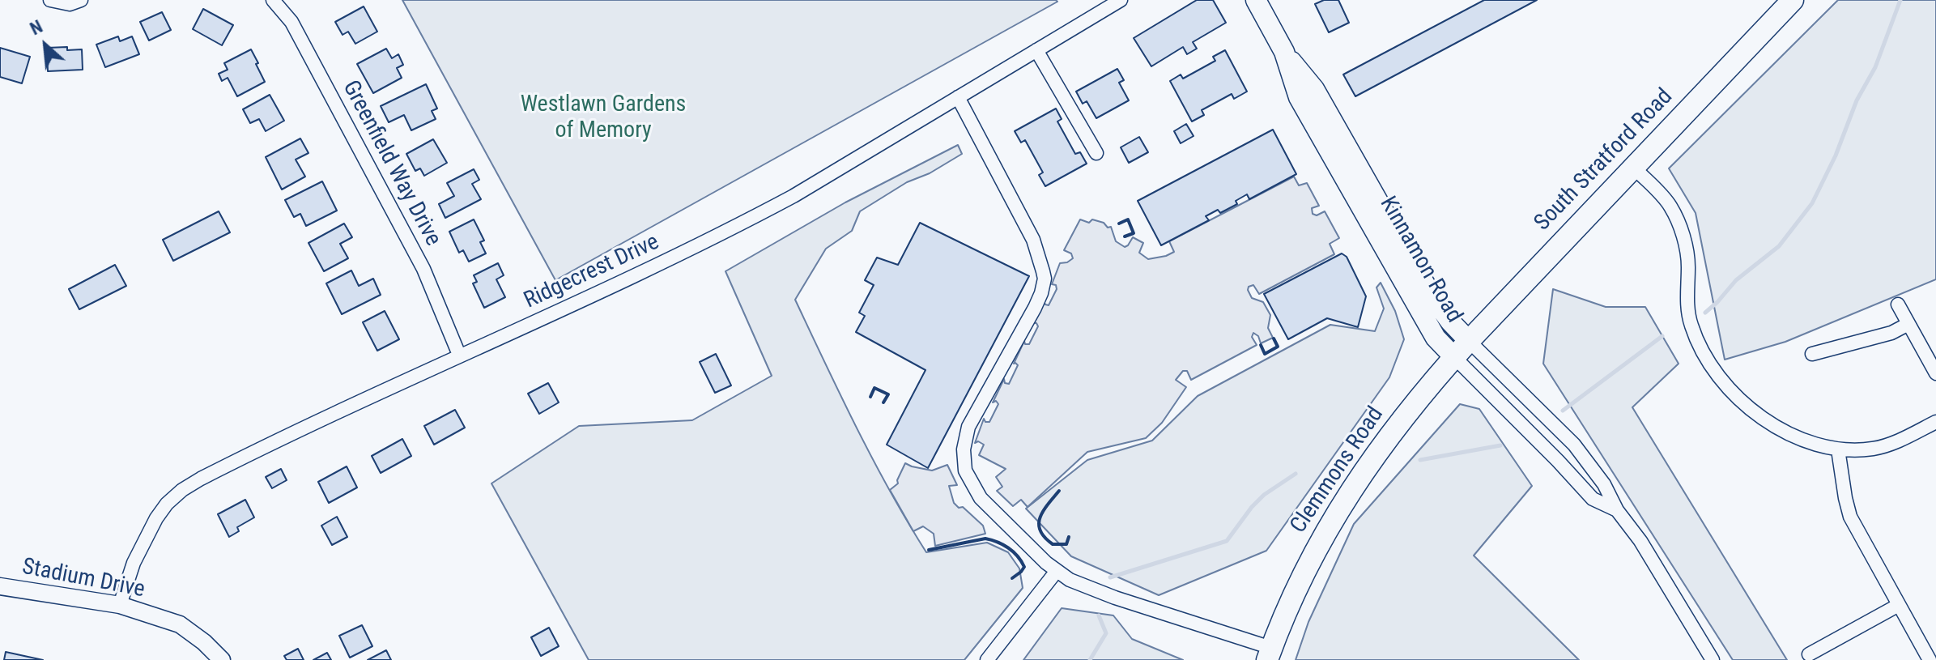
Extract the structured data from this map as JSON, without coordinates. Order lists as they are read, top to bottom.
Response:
{
  "streets": {
    "main road": ["South Stratford Road", "Kinnamon Road", "Clemmons Road"],
    "street": ["Greenfield Way Drive", "Ridgecrest Drive", "Stadium Drive"]
  },
  "crossings": [
    ["South Stratford Road", "Kinnamon Road"],
    ["South Stratford Road", "Clemmons Road"],
    ["Greenfield Way Drive", "Ridgecrest Drive"],
    ["Kinnamon Road", "Clemmons Road"],
    ["Ridgecrest Drive", "Stadium Drive"]
  ],
  "parks": ["Westlawn Gardens of Memory"],
  "north": "top left"
}
